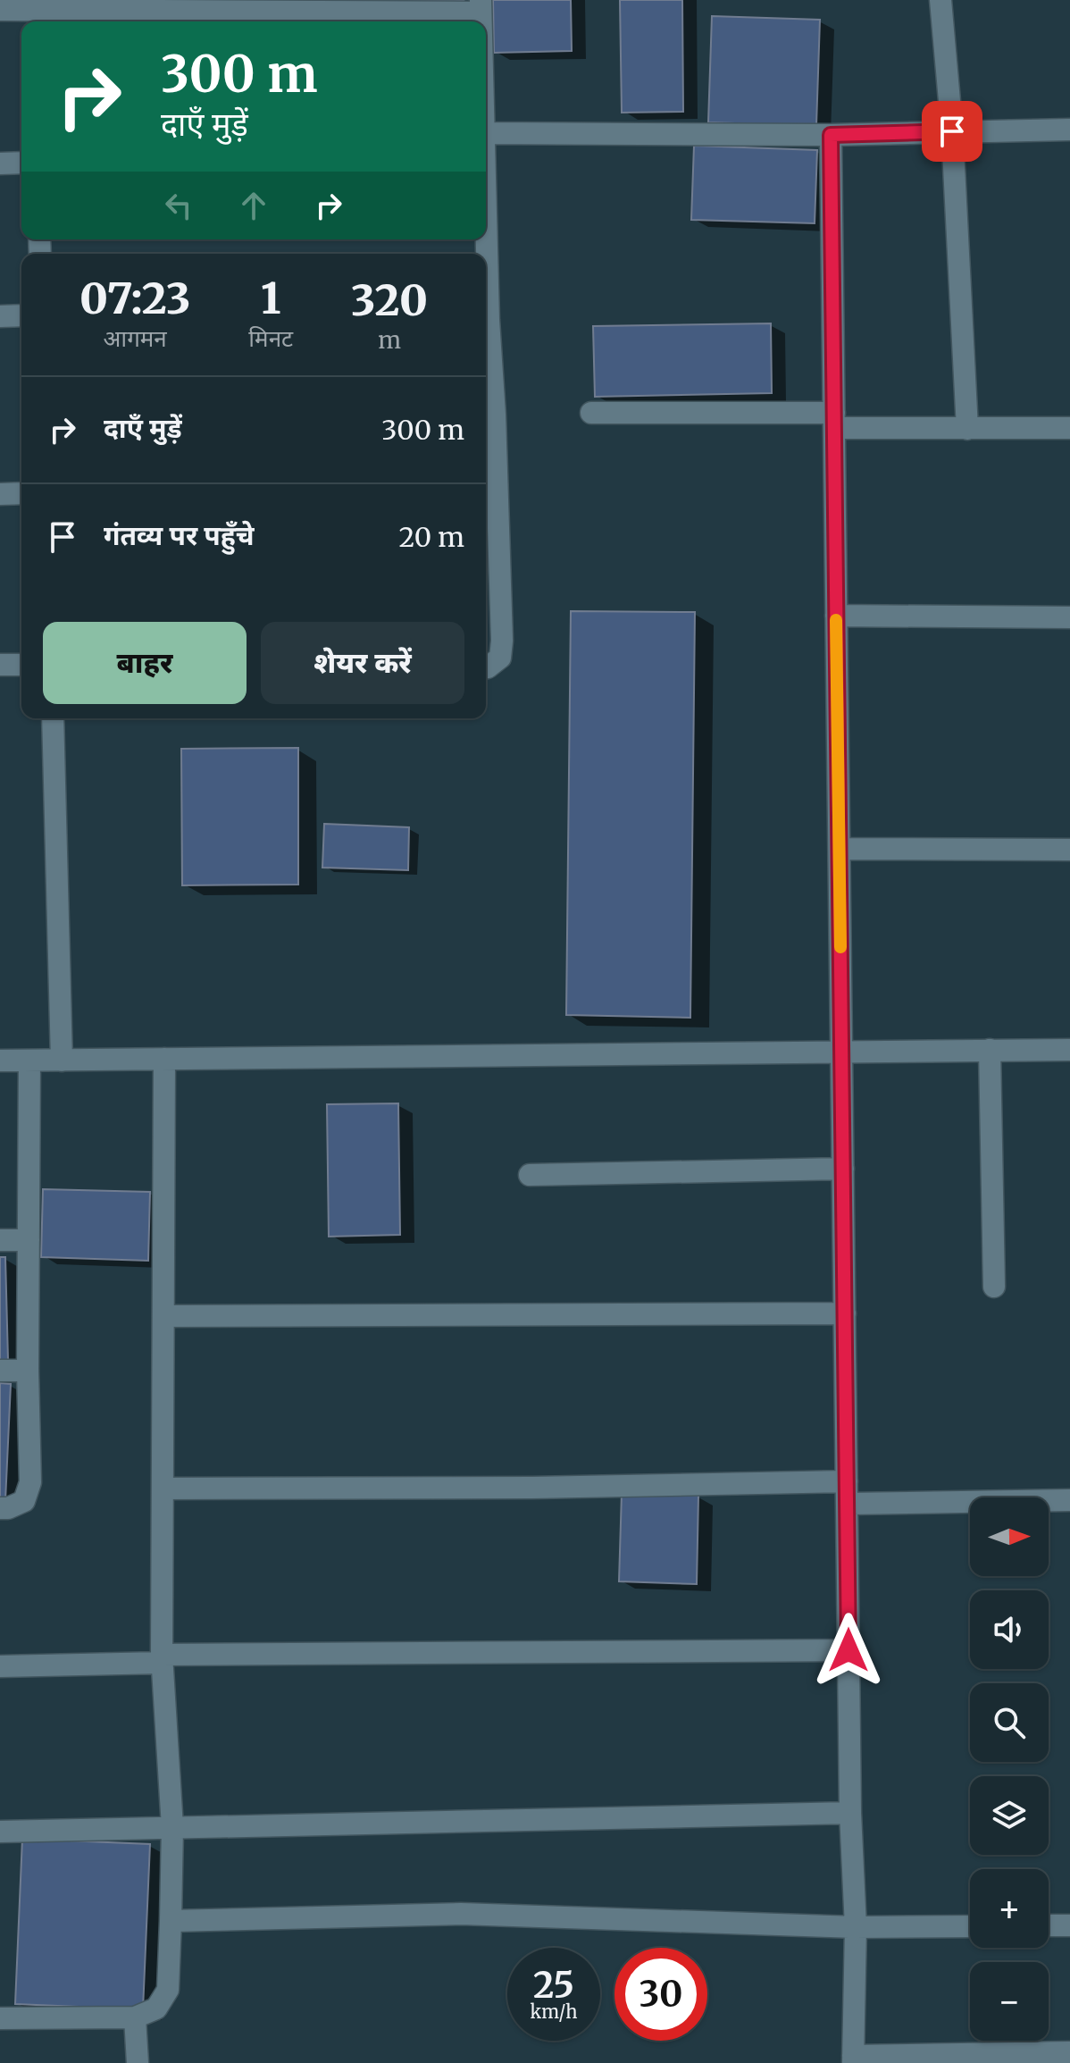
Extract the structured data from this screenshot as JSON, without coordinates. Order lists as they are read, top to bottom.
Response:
{
  "north": "right",
  "page": {
    "turn": ["300 m", "दाएँ मुड़ें"],
    "eta": [
      "07:23",
      "आगमन",
      "1",
      "मिनट",
      "320",
      "m"
    ],
    "list": [
      {
        "name": "दाएँ मुड़ें",
        "value": "300 m"
      },
      {
        "name": "गंतव्य पर पहुँचे",
        "value": "20 m"
      }
    ],
    "buttons": ["बाहर", "शेयर करें"],
    "map_buttons": ["+", "−"],
    "speed": "25 km/h",
    "limit": "30"
  }
}
